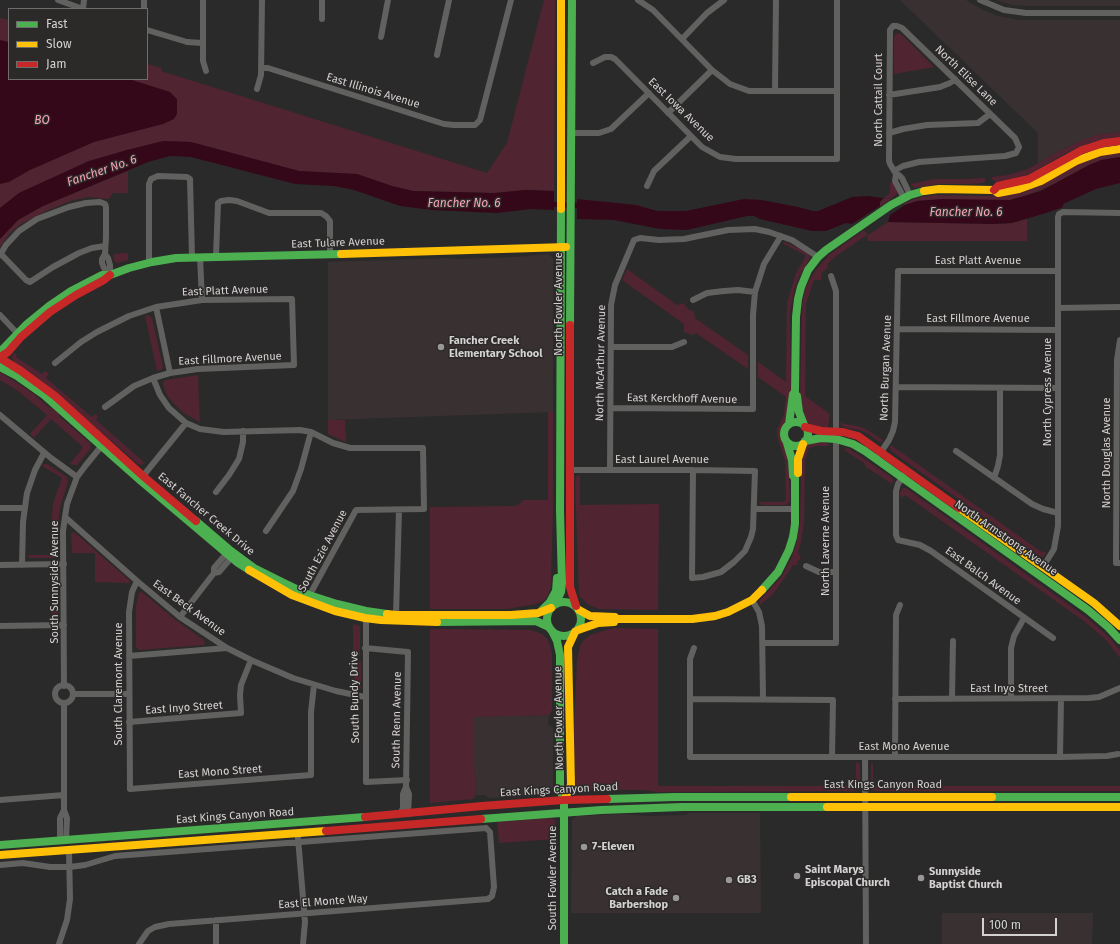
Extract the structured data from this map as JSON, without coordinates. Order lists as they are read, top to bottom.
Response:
{
  "streets": {
    "main road": [
      "East Tulare Avenue",
      "North Fowler Avenue",
      "East Fancher Creek Drive",
      "North Armstrong Avenue",
      "East Kings Canyon Road",
      "South Fowler Avenue"
    ],
    "street": [
      "North Elise Lane",
      "East Illinois Avenue",
      "North Cattail Court",
      "East Iowa Avenue",
      "East Platt Avenue",
      "East Fillmore Avenue",
      "North McArthur Avenue",
      "North Burgan Avenue",
      "North Cypress Avenue",
      "East Kerckhoff Avenue",
      "North Douglas Avenue",
      "East Laurel Avenue",
      "North Laverne Avenue",
      "South Ezie Avenue",
      "East Balch Avenue",
      "South Sunnyside Avenue",
      "East Beck Avenue",
      "South Claremont Avenue",
      "East Inyo Street",
      "South Bundy Drive",
      "South Renn Avenue",
      "East Mono Avenue",
      "East Mono Street",
      "East El Monte Way"
    ]
  },
  "crossings": [
    ["North Elise Lane", "North Cattail Court"],
    ["East Tulare Avenue", "North Fowler Avenue"],
    ["East Tulare Avenue", "East Fancher Creek Drive"],
    ["East Platt Avenue", "East Fillmore Avenue"],
    ["East Platt Avenue", "North Burgan Avenue"],
    ["East Platt Avenue", "North Cypress Avenue"],
    ["North Fowler Avenue", "East Laurel Avenue"],
    ["North Fowler Avenue", "East Fancher Creek Drive"],
    ["North Fowler Avenue", "East Kings Canyon Road"],
    ["North Fowler Avenue", "South Fowler Avenue"],
    ["East Fillmore Avenue", "North Burgan Avenue"],
    ["East Fillmore Avenue", "North Cypress Avenue"],
    ["North McArthur Avenue", "East Kerckhoff Avenue"],
    ["North McArthur Avenue", "East Laurel Avenue"],
    ["North Burgan Avenue", "North Armstrong Avenue"],
    ["North Cypress Avenue", "North Armstrong Avenue"],
    ["East Fancher Creek Drive", "South Ezie Avenue"],
    ["East Fancher Creek Drive", "South Sunnyside Avenue"],
    ["East Fancher Creek Drive", "South Bundy Drive"],
    ["North Armstrong Avenue", "North Laverne Avenue"],
    ["North Armstrong Avenue", "East Balch Avenue"],
    ["South Sunnyside Avenue", "East Beck Avenue"],
    ["East Beck Avenue", "South Claremont Avenue"],
    ["East Beck Avenue", "East Inyo Street"],
    ["East Beck Avenue", "South Bundy Drive"],
    ["East Beck Avenue", "East Mono Street"],
    ["South Claremont Avenue", "East Inyo Street"],
    ["South Claremont Avenue", "East Mono Street"],
    ["South Bundy Drive", "South Renn Avenue"],
    ["South Renn Avenue", "East Kings Canyon Road"],
    ["East Kings Canyon Road", "South Fowler Avenue"]
  ],
  "water": ["BO", "Fancher No. 6"],
  "places": [
    "Fancher Creek Elementary School",
    "7-Eleven",
    "Saint Marys Episcopal Church",
    "Sunnyside Baptist Church",
    "GB3",
    "Catch a Fade Barbershop"
  ],
  "legend": ["Fast", "Slow", "Jam"],
  "scale_bar": "100 m"
}
